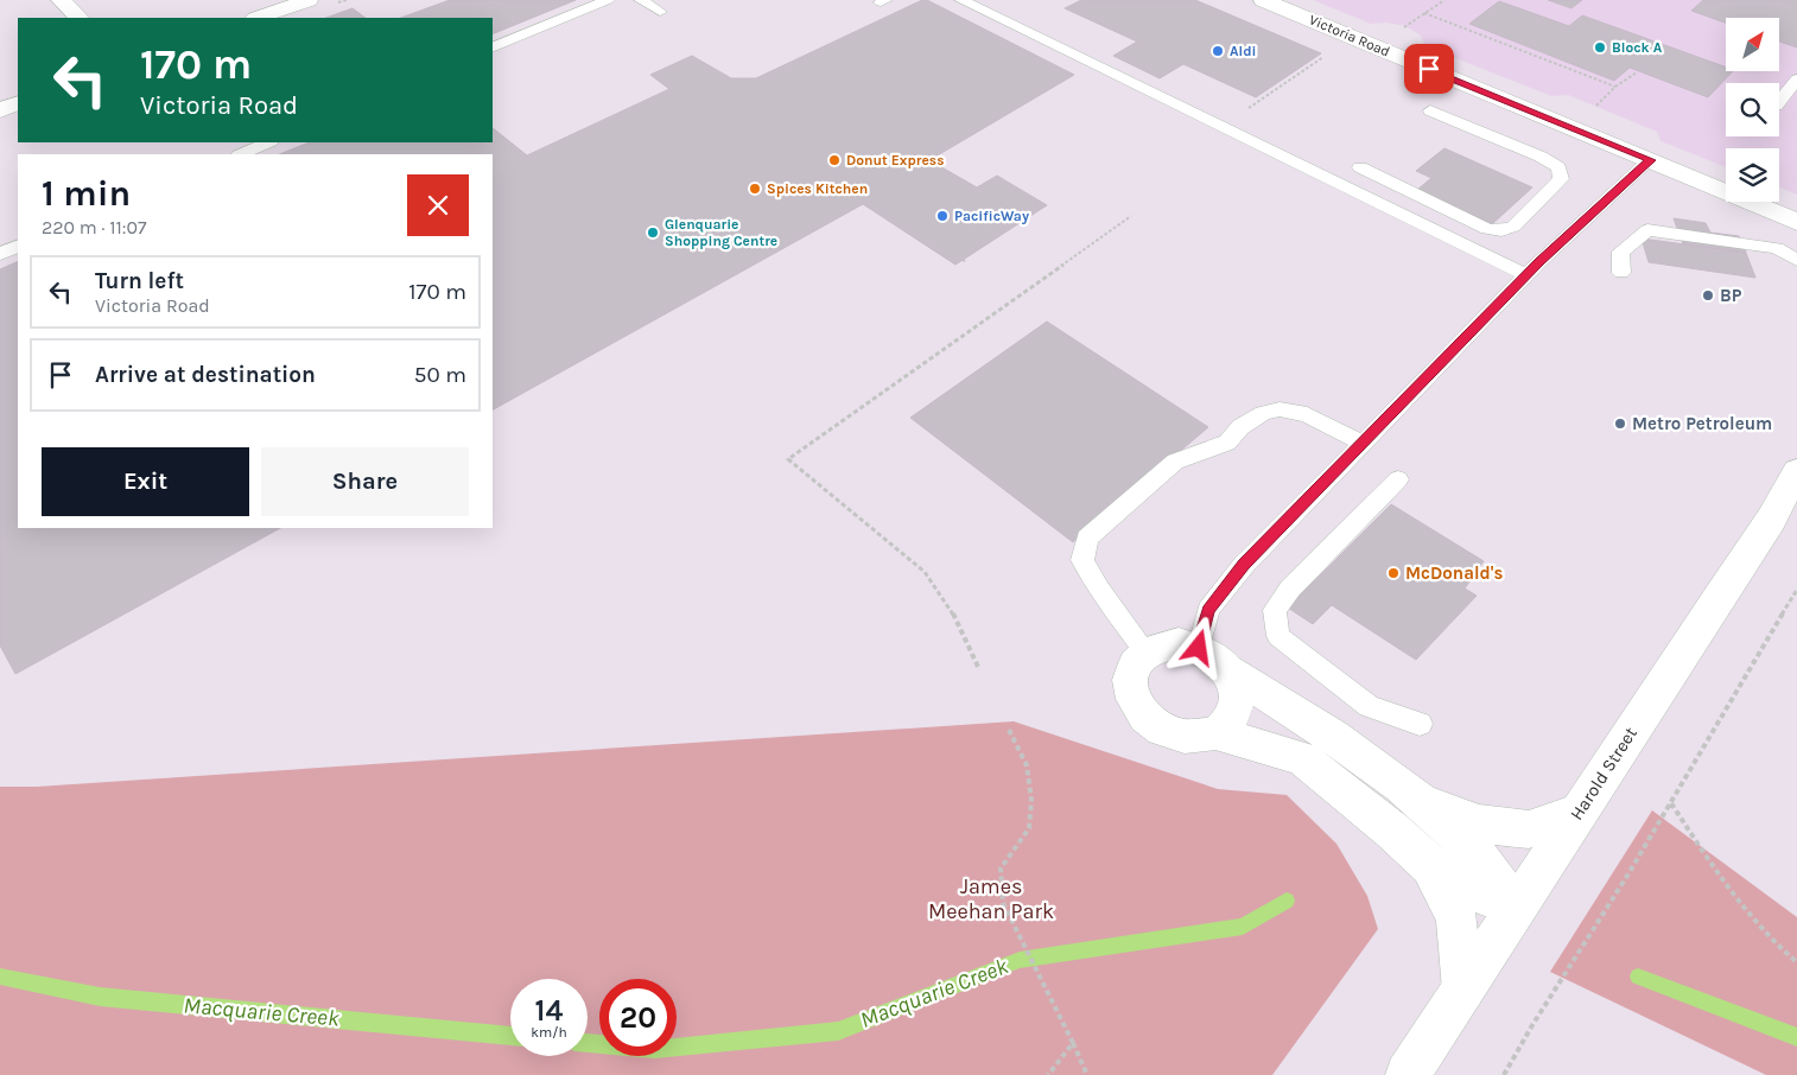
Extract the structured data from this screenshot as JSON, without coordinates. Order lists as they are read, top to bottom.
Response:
{
  "streets": {
    "street": ["Victoria Road", "Harold Street"]
  },
  "water": ["Macquarie Creek"],
  "parks": ["James Meehan Park"],
  "places": [
    "Block A",
    "Aldi",
    "Donut Express",
    "Spices Kitchen",
    "PacificWay",
    "Glenquarie Shopping Centre",
    "BP",
    "Metro Petroleum",
    "McDonald's"
  ],
  "north": "top right",
  "page": {
    "turn": ["170 m", "Victoria Road"],
    "heading": ["1 min", "220 m · 11:07"],
    "list": [
      {
        "name": "Turn left",
        "note": "Victoria Road",
        "value": "170 m"
      },
      {
        "name": "Arrive at destination",
        "value": "50 m"
      }
    ],
    "buttons": ["Exit", "Share"],
    "speed": "14 km/h",
    "limit": "20"
  }
}
